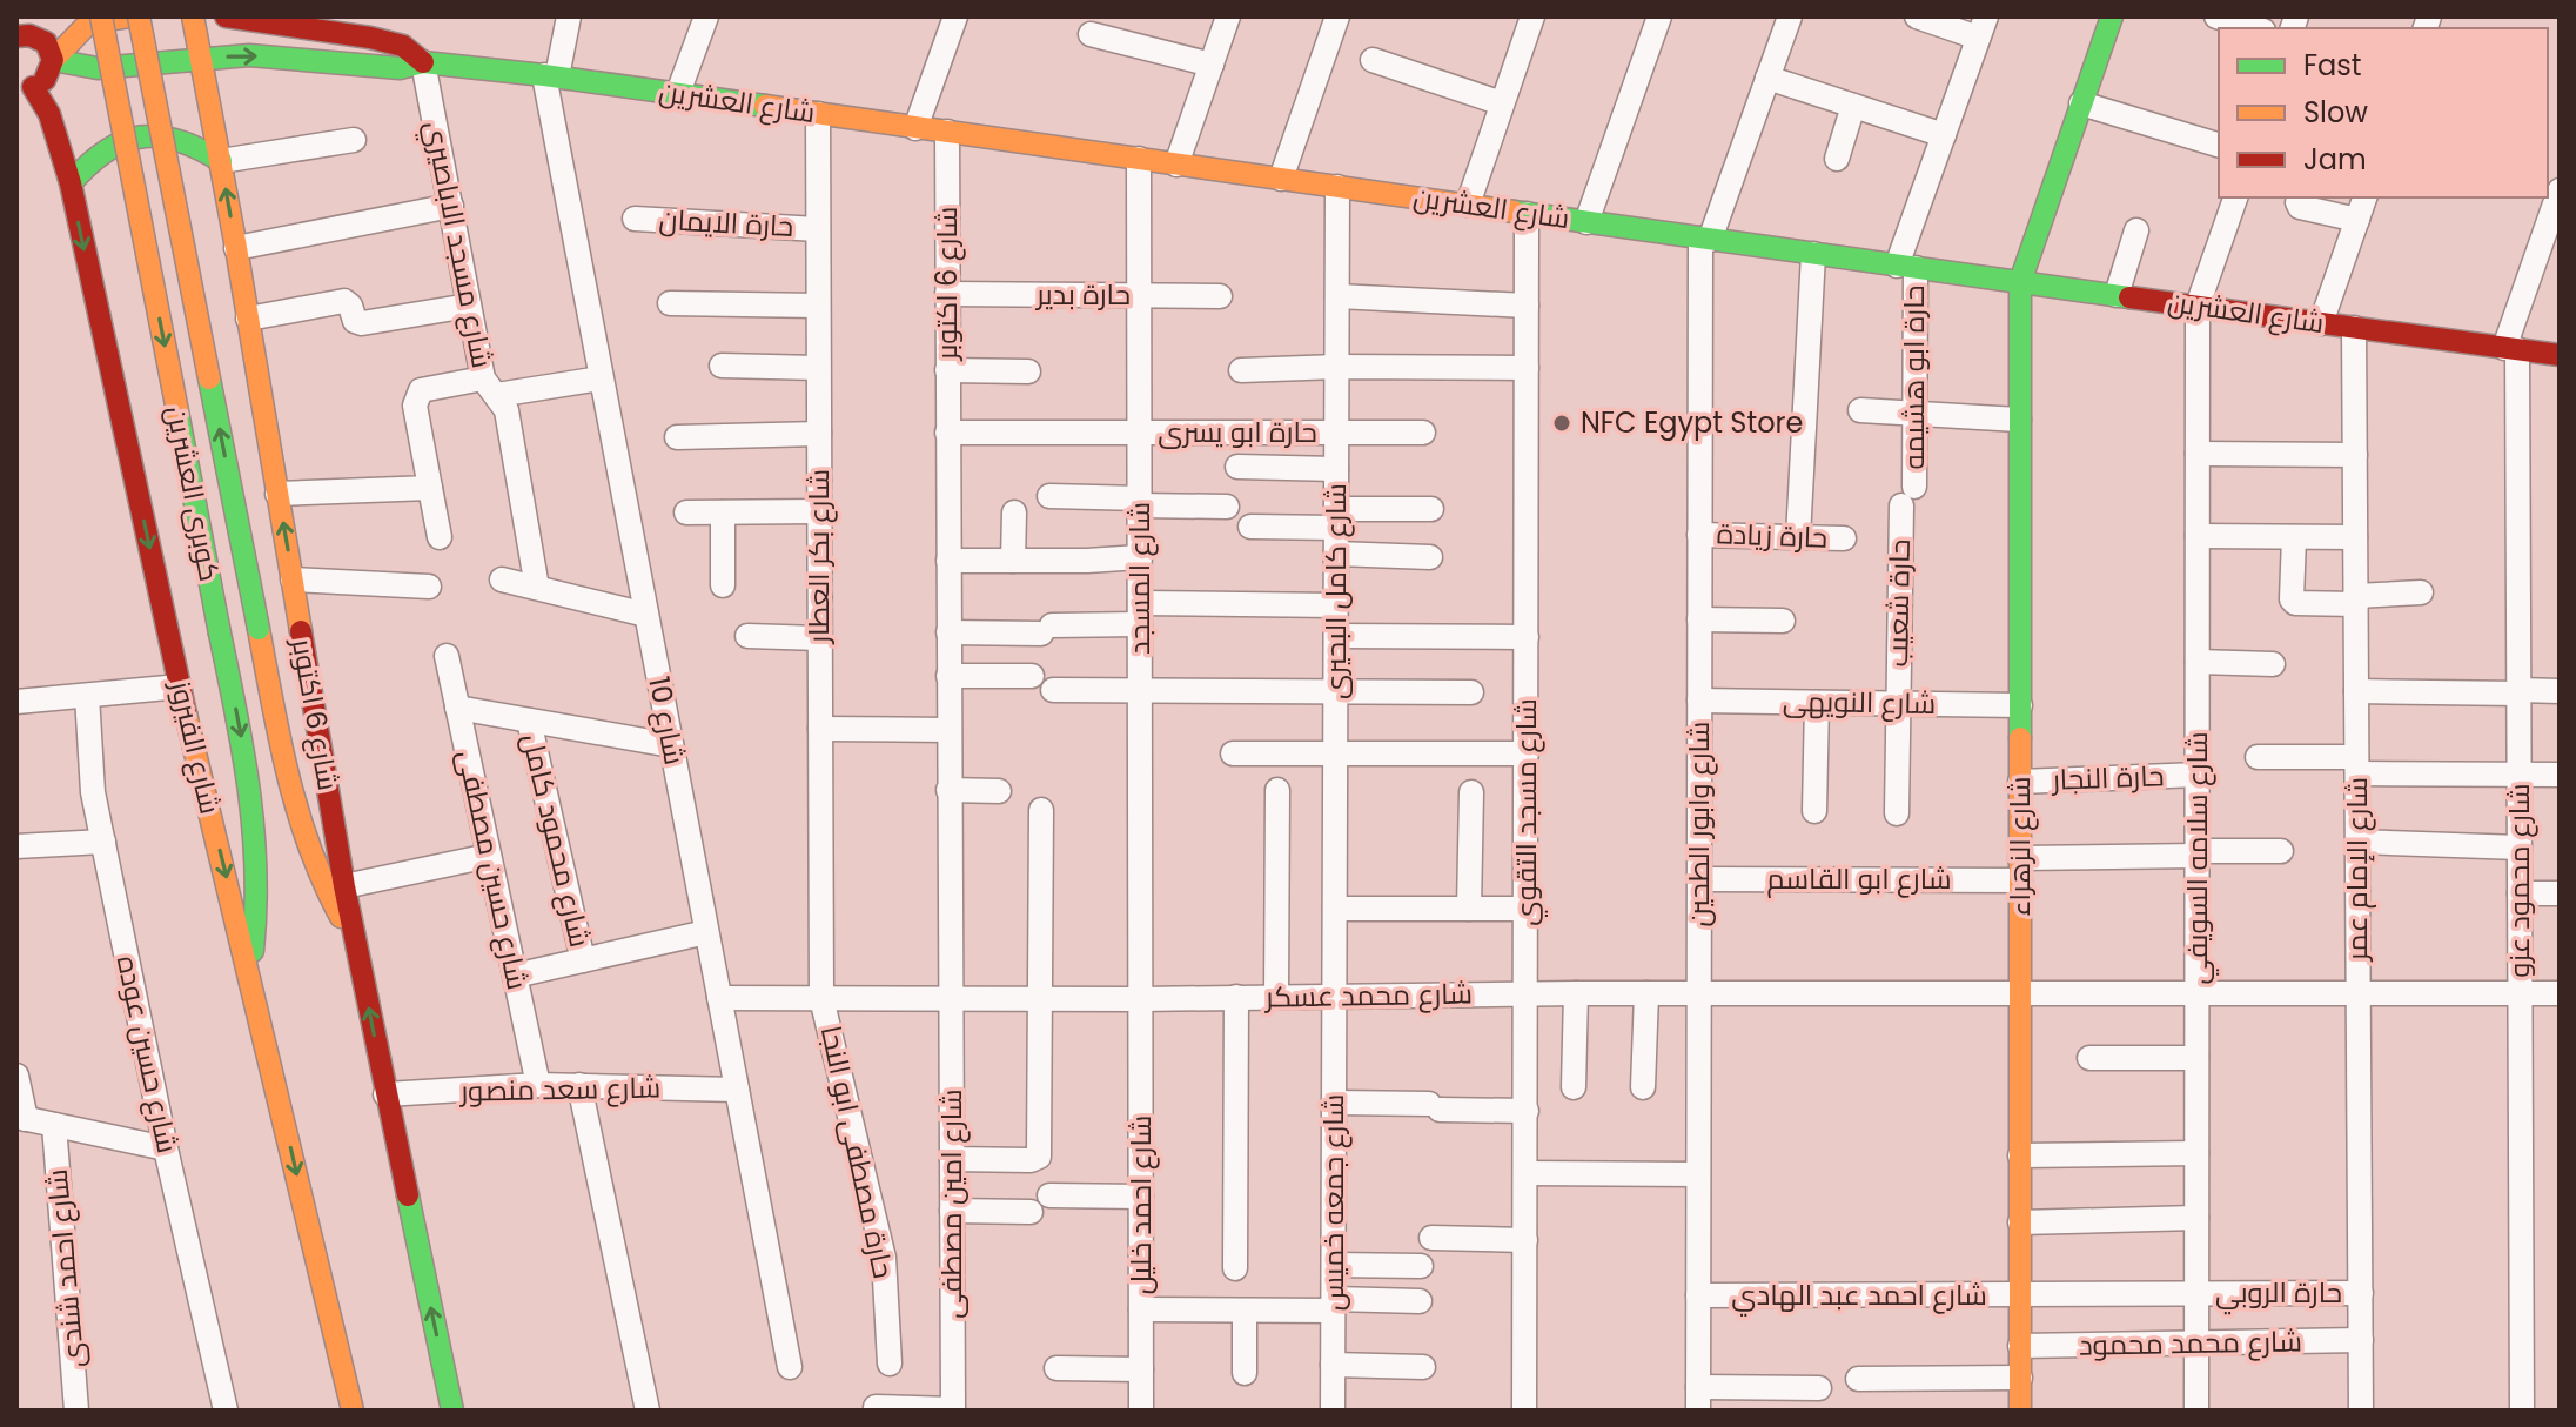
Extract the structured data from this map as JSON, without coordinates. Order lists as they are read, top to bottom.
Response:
{
  "streets": {
    "main road": [
      "شارع العشرين",
      "شارع 6 اكتوبر",
      "كوبرى العشرين",
      "شارع الفيروز",
      "شارع الزهراء"
    ],
    "street": [
      "حارة الايمان",
      "شارع مسجد الاباصيري",
      "حارة بدير",
      "حارة ابو هشيمه",
      "حارة ابو يسرى",
      "حارة زيادة",
      "شارع بكر العطار",
      "شارع المسجد",
      "شارع كامل البحيرى",
      "حارة شعيب",
      "شارع النويهى",
      "شارع 10",
      "حارة النجار",
      "شارع مسجد التقوي",
      "شارع وابور الطحين",
      "شارع محمود كامل",
      "شارع سلامه السويفي",
      "شارع الإمام عمر",
      "شارع حسين مصطفى",
      "شارع ابو القاسم",
      "شارع محمود عزو",
      "شارع محمد عسكر",
      "شارع حسين عوده",
      "شارع سعد منصور",
      "حارة مصطفى ابو النجا",
      "شارع جمعه خميس",
      "شارع امين مصطفى",
      "شارع احمد خليل",
      "شارع احمد شندى",
      "حارة الروبي",
      "شارع احمد عبد الهادي",
      "شارع محمد محمود"
    ]
  },
  "crossings": [
    ["شارع العشرين", "شارع مسجد الاباصيري"],
    ["شارع العشرين", "شارع 6 اكتوبر"],
    ["شارع العشرين", "حارة ابو هشيمه"],
    ["شارع العشرين", "شارع بكر العطار"],
    ["شارع العشرين", "شارع المسجد"],
    ["شارع العشرين", "شارع كامل البحيرى"],
    ["شارع العشرين", "شارع 10"],
    ["شارع العشرين", "شارع مسجد التقوي"],
    ["شارع العشرين", "شارع وابور الطحين"],
    ["شارع العشرين", "شارع الزهراء"],
    ["شارع العشرين", "شارع سلامه السويفي"],
    ["شارع العشرين", "شارع الإمام عمر"],
    ["شارع العشرين", "شارع محمود عزو"],
    ["حارة الايمان", "شارع بكر العطار"],
    ["شارع 6 اكتوبر", "حارة بدير"],
    ["شارع 6 اكتوبر", "حارة ابو يسرى"],
    ["شارع 6 اكتوبر", "كوبرى العشرين"],
    ["شارع 6 اكتوبر", "شارع محمد عسكر"],
    ["شارع 6 اكتوبر", "شارع سعد منصور"],
    ["شارع 6 اكتوبر", "شارع امين مصطفى"],
    ["حارة بدير", "شارع المسجد"],
    ["حارة ابو هشيمه", "حارة شعيب"],
    ["حارة ابو يسرى", "شارع المسجد"],
    ["حارة ابو يسرى", "شارع كامل البحيرى"],
    ["كوبرى العشرين", "شارع الفيروز"],
    ["حارة زيادة", "شارع وابور الطحين"],
    ["شارع بكر العطار", "شارع محمد عسكر"],
    ["شارع بكر العطار", "حارة مصطفى ابو النجا"],
    ["شارع المسجد", "شارع محمد عسكر"],
    ["شارع المسجد", "شارع احمد خليل"],
    ["شارع كامل البحيرى", "شارع محمد عسكر"],
    ["شارع كامل البحيرى", "شارع جمعه خميس"],
    ["حارة شعيب", "شارع النويهى"],
    ["شارع النويهى", "شارع وابور الطحين"],
    ["شارع النويهى", "شارع الزهراء"],
    ["شارع 10", "شارع محمد عسكر"],
    ["شارع 10", "شارع سعد منصور"],
    ["حارة النجار", "شارع الزهراء"],
    ["حارة النجار", "شارع سلامه السويفي"],
    ["شارع مسجد التقوي", "شارع محمد عسكر"],
    ["شارع وابور الطحين", "شارع ابو القاسم"],
    ["شارع وابور الطحين", "شارع محمد عسكر"],
    ["شارع وابور الطحين", "شارع احمد عبد الهادي"],
    ["شارع الزهراء", "شارع ابو القاسم"],
    ["شارع الزهراء", "شارع محمد عسكر"],
    ["شارع الزهراء", "حارة الروبي"],
    ["شارع الزهراء", "شارع احمد عبد الهادي"],
    ["شارع الزهراء", "شارع محمد محمود"],
    ["شارع سلامه السويفي", "شارع ابو القاسم"],
    ["شارع سلامه السويفي", "شارع محمد عسكر"],
    ["شارع سلامه السويفي", "حارة الروبي"],
    ["شارع سلامه السويفي", "شارع محمد محمود"],
    ["شارع الإمام عمر", "شارع محمد عسكر"],
    ["شارع الإمام عمر", "حارة الروبي"],
    ["شارع الإمام عمر", "شارع محمد محمود"],
    ["شارع حسين مصطفى", "شارع سعد منصور"],
    ["شارع محمود عزو", "شارع محمد عسكر"],
    ["شارع محمد عسكر", "حارة مصطفى ابو النجا"],
    ["شارع محمد عسكر", "شارع جمعه خميس"],
    ["شارع محمد عسكر", "شارع امين مصطفى"],
    ["شارع محمد عسكر", "شارع احمد خليل"],
    ["حارة الروبي", "شارع احمد عبد الهادي"]
  ],
  "one_way": ["شارع الفيروز"],
  "places": ["NFC Egypt Store"],
  "legend": ["Fast", "Slow", "Jam"]
}
